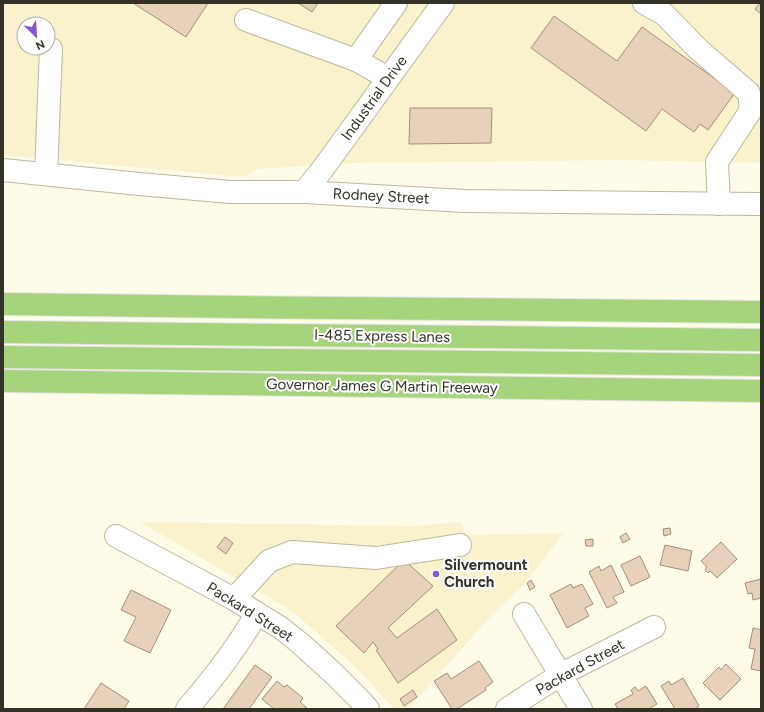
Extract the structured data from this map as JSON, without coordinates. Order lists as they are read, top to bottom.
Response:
{
  "streets": {
    "highway": ["I-485 Express Lanes", "Governor James G Martin Freeway"],
    "street": ["Industrial Drive", "Rodney Street", "Packard Street"]
  },
  "crossings": [
    ["Industrial Drive", "Rodney Street"]
  ],
  "places": ["Silvermount Church"],
  "north": "bottom right"
}
